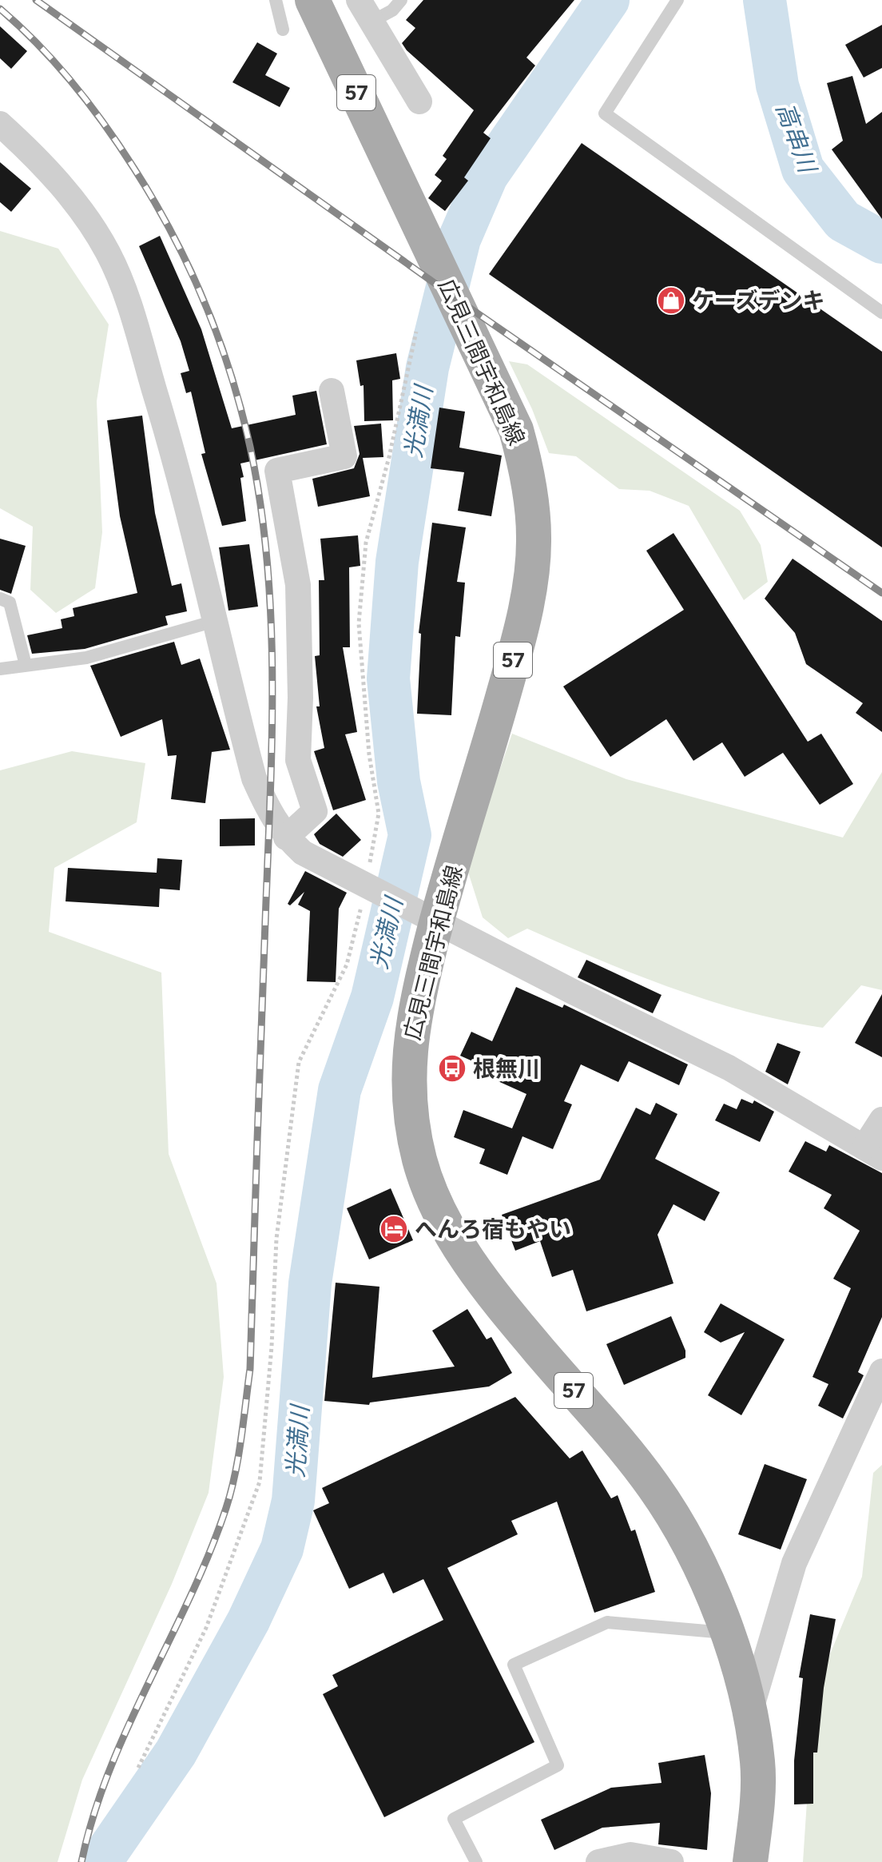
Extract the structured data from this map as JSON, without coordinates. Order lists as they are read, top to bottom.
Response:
{
  "streets": {
    "main road": ["57", "広見三間宇和島線"]
  },
  "water": ["高串川", "光満川"],
  "places": {
    "shop": ["ケーズデンキ"],
    "bus stop": ["根無川"],
    "hotel": ["へんろ宿もやい"]
  }
}
